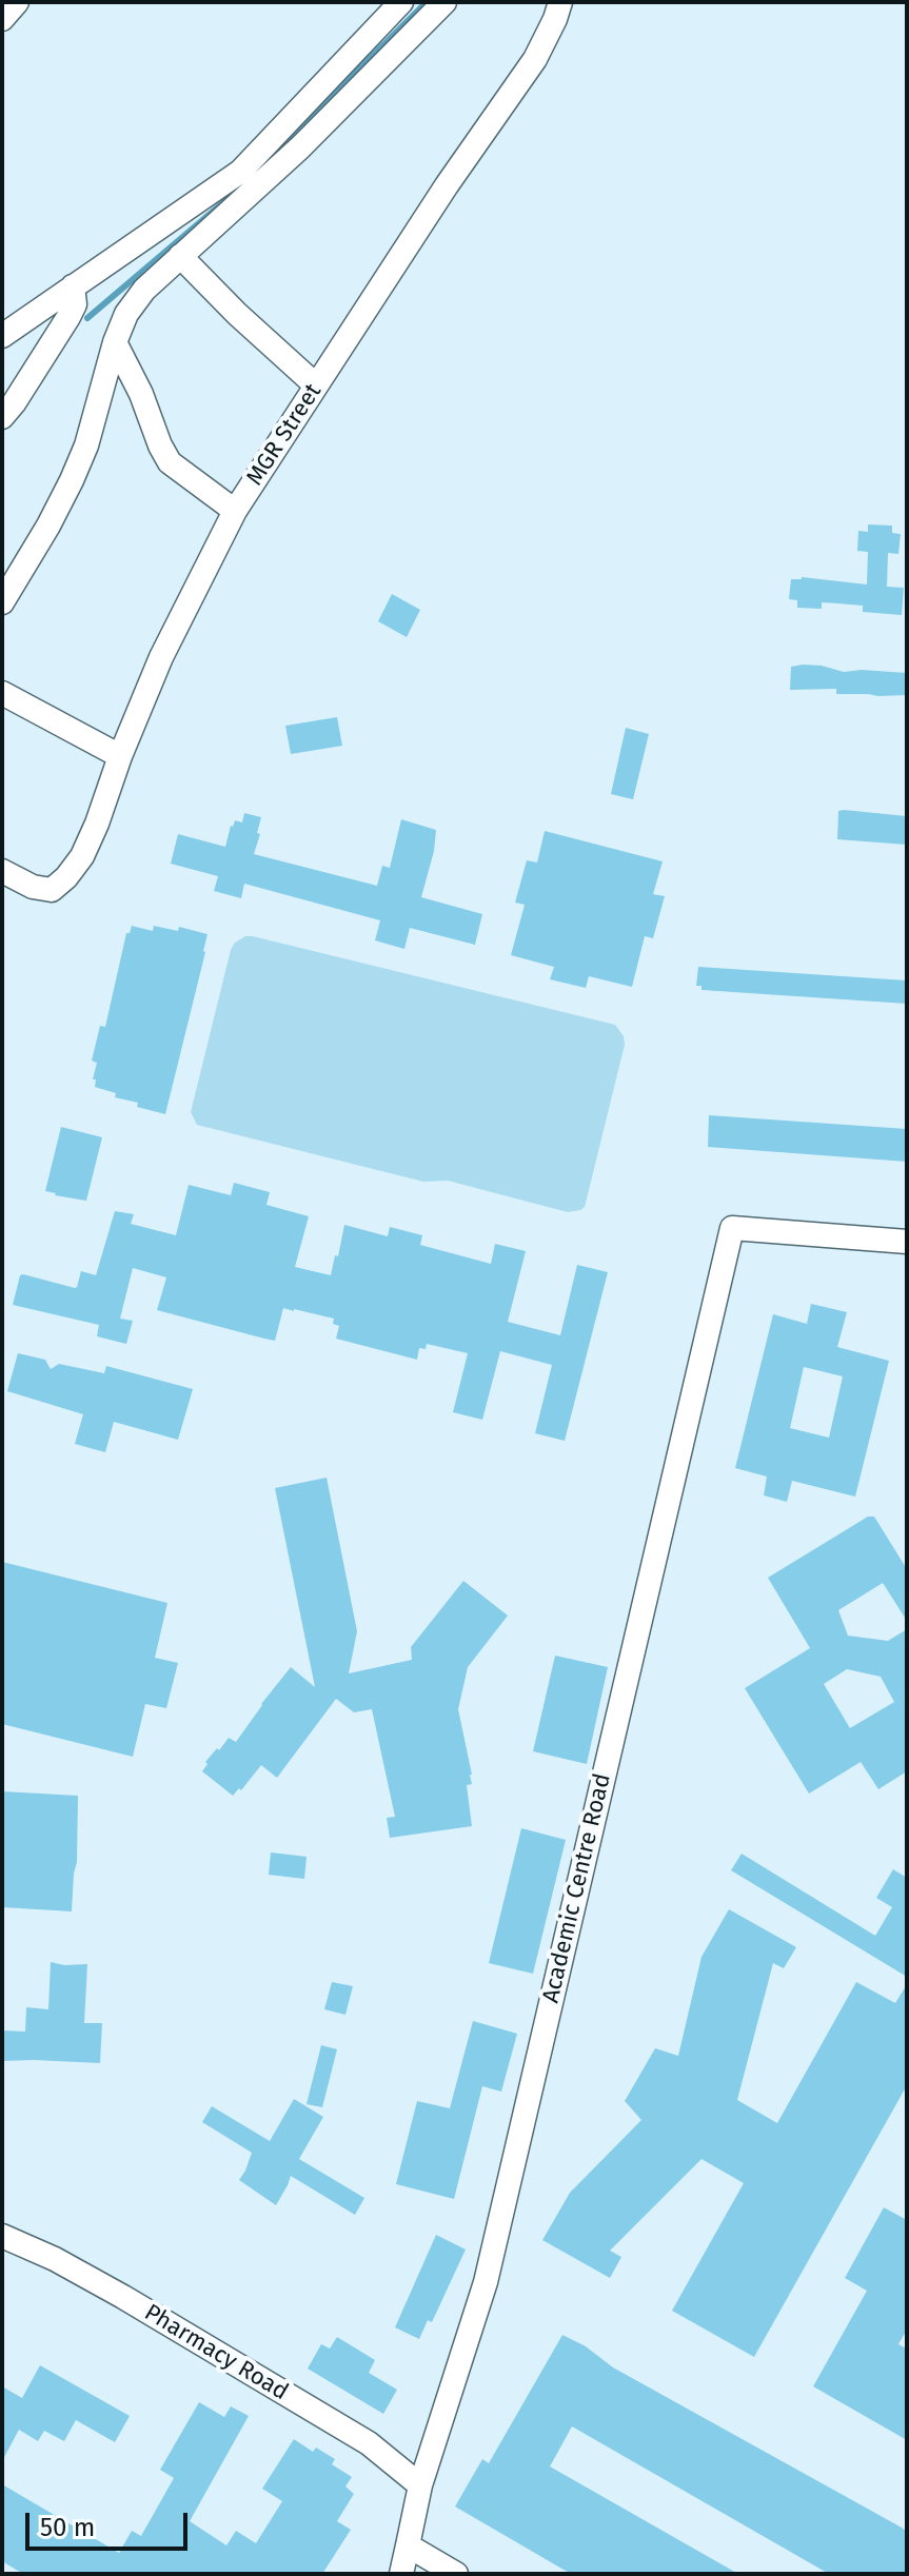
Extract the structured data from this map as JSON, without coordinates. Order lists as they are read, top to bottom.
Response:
{
  "streets": {
    "street": ["MGR Street", "Academic Centre Road", "Pharmacy Road"]
  },
  "crossings": [
    ["Academic Centre Road", "Pharmacy Road"]
  ],
  "scale_bar": "50 m"
}
